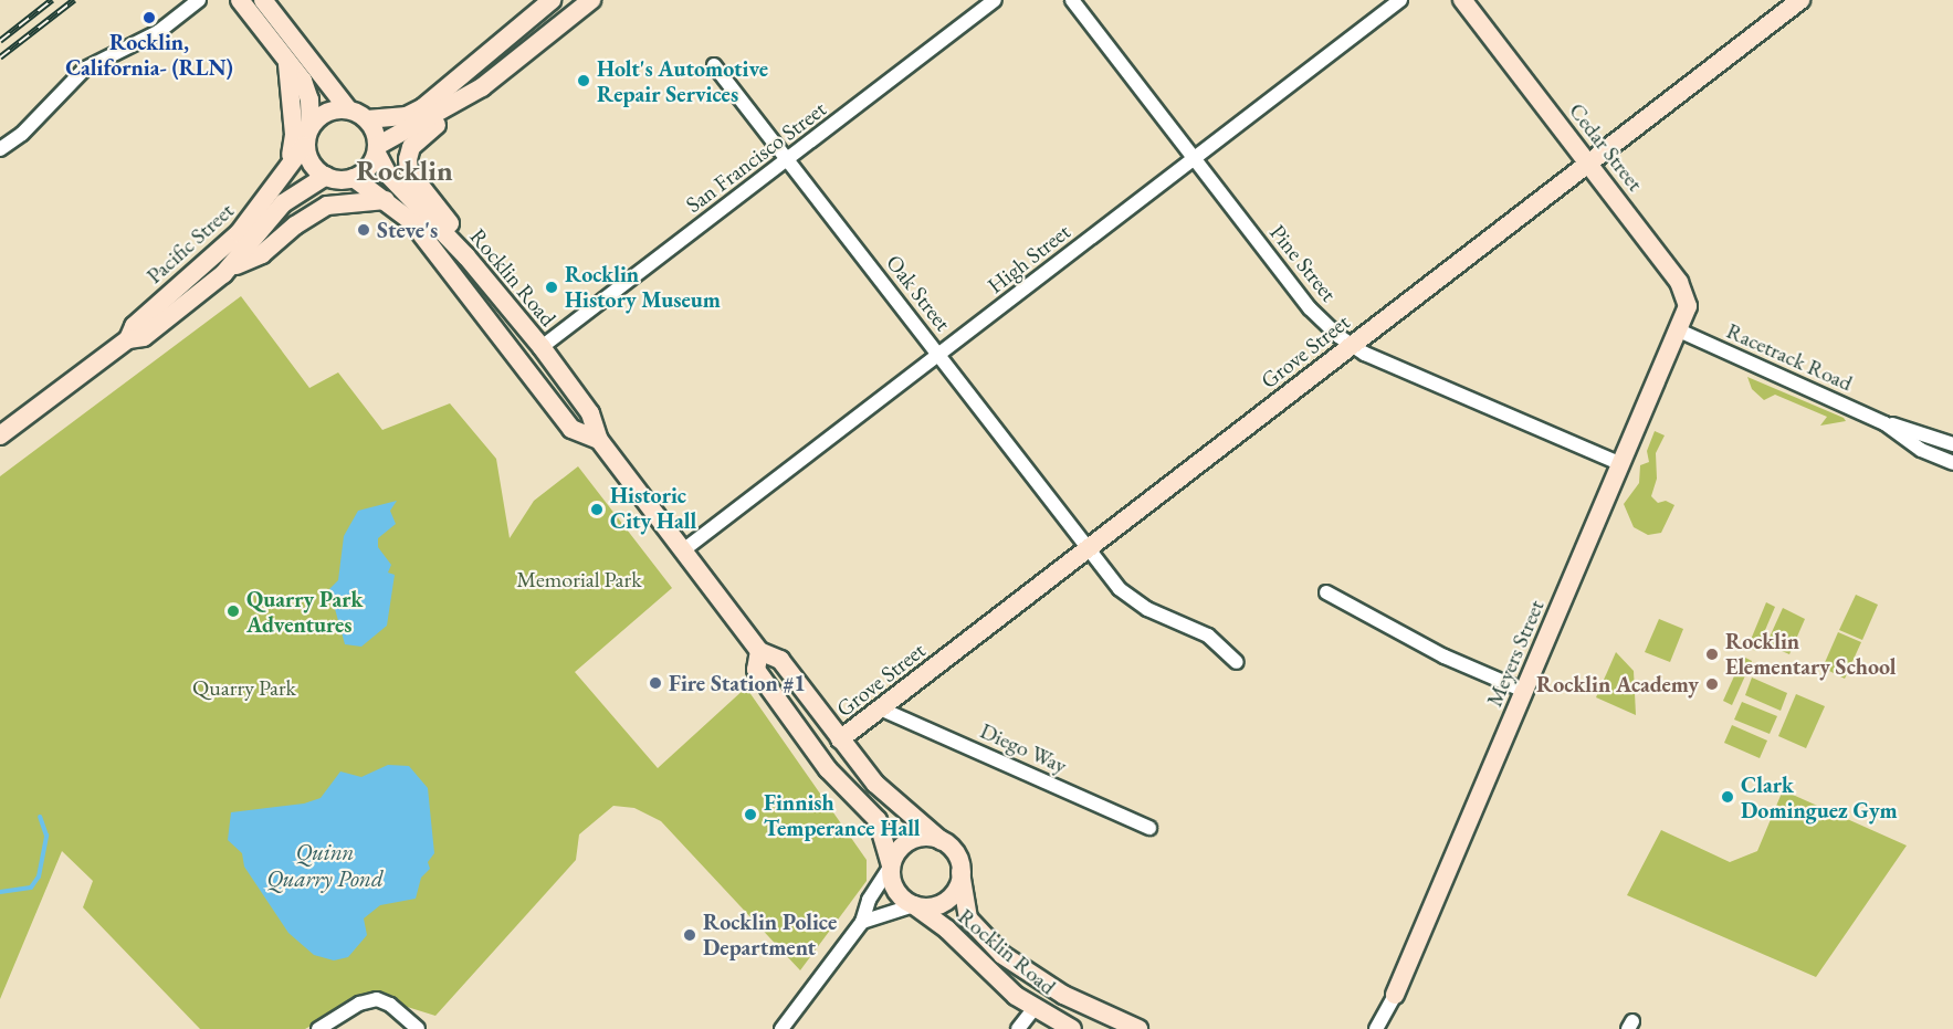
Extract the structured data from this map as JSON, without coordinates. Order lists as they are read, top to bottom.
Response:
{
  "streets": {
    "main road": [
      "Cedar Street",
      "Pacific Street",
      "Rocklin Road",
      "Grove Street",
      "Meyers Street"
    ],
    "street": [
      "San Francisco Street",
      "High Street",
      "Pine Street",
      "Oak Street",
      "Racetrack Road",
      "Diego Way"
    ]
  },
  "crossings": [
    ["Cedar Street", "Grove Street"],
    ["Cedar Street", "Racetrack Road"],
    ["Cedar Street", "Meyers Street"],
    ["San Francisco Street", "Rocklin Road"],
    ["San Francisco Street", "Oak Street"],
    ["Pacific Street", "Rocklin Road"],
    ["High Street", "Pine Street"],
    ["High Street", "Rocklin Road"],
    ["High Street", "Oak Street"],
    ["Pine Street", "Grove Street"],
    ["Pine Street", "Meyers Street"],
    ["Rocklin Road", "Grove Street"],
    ["Oak Street", "Grove Street"],
    ["Grove Street", "Diego Way"],
    ["Racetrack Road", "Meyers Street"]
  ],
  "districts": ["Rocklin"],
  "water": ["Quinn Quarry Pond"],
  "parks": ["Memorial Park", "Quarry Park"],
  "places": [
    "Rocklin, California- (RLN)",
    "Holt's Automotive Repair Services",
    "Steve's",
    "Rocklin History Museum",
    "Historic City Hall",
    "Quarry Park Adventures",
    "Rocklin Elementary School",
    "Fire Station #1",
    "Rocklin Academy",
    "Clark Dominguez Gym",
    "Finnish Temperance Hall",
    "Rocklin Police Department"
  ]
}
